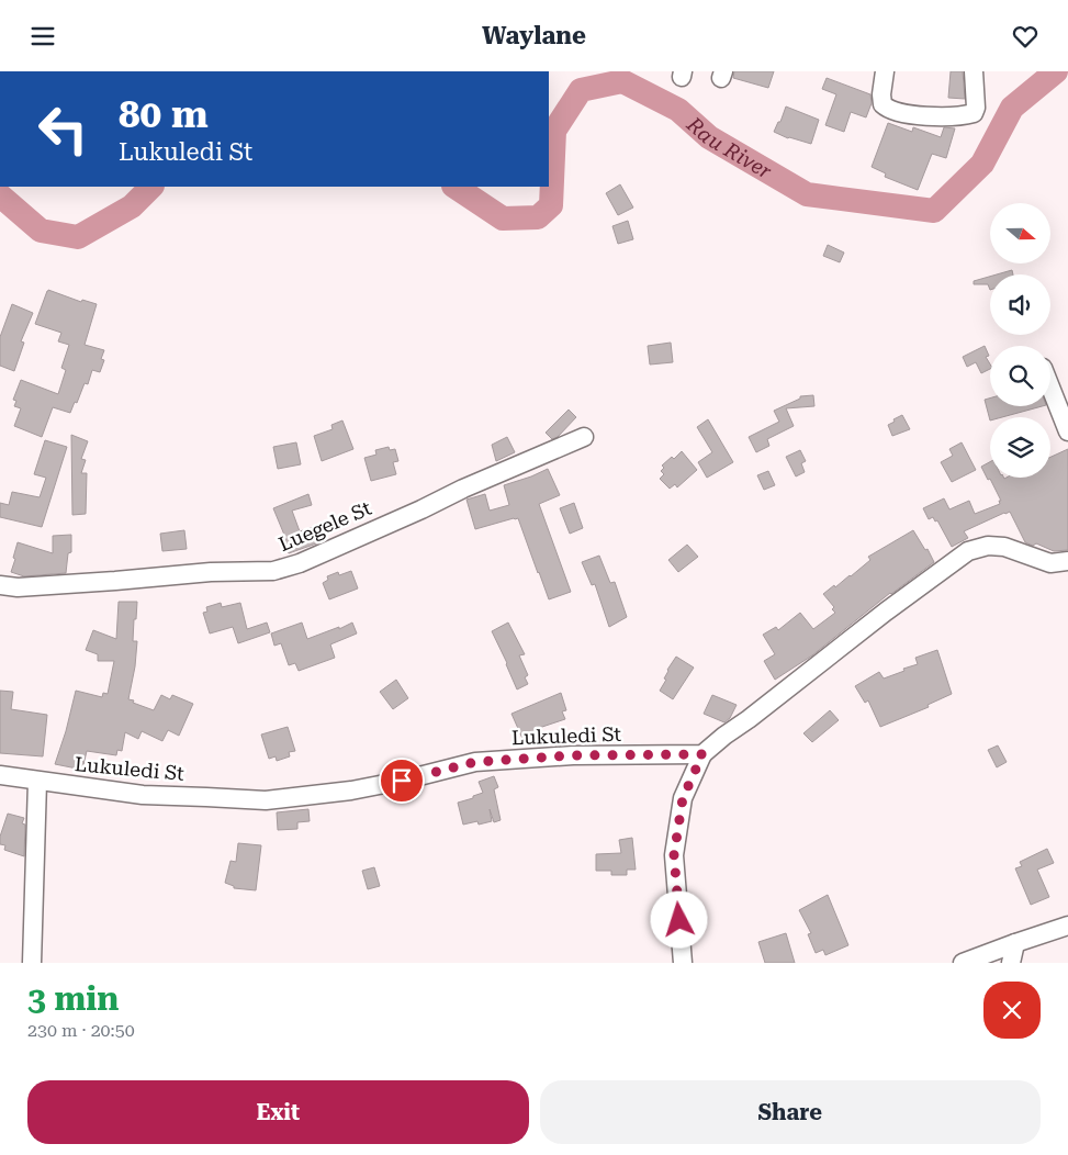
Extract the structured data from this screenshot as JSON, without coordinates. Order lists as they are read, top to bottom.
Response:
{
  "streets": {
    "street": ["Luegele St", "Lukuledi St"]
  },
  "water": ["Rau River"],
  "north": "right",
  "page": {
    "header": "Waylane",
    "turn": ["80 m", "Lukuledi St"],
    "heading": ["3 min", "230 m · 20:50"],
    "buttons": ["Exit", "Share"]
  }
}
